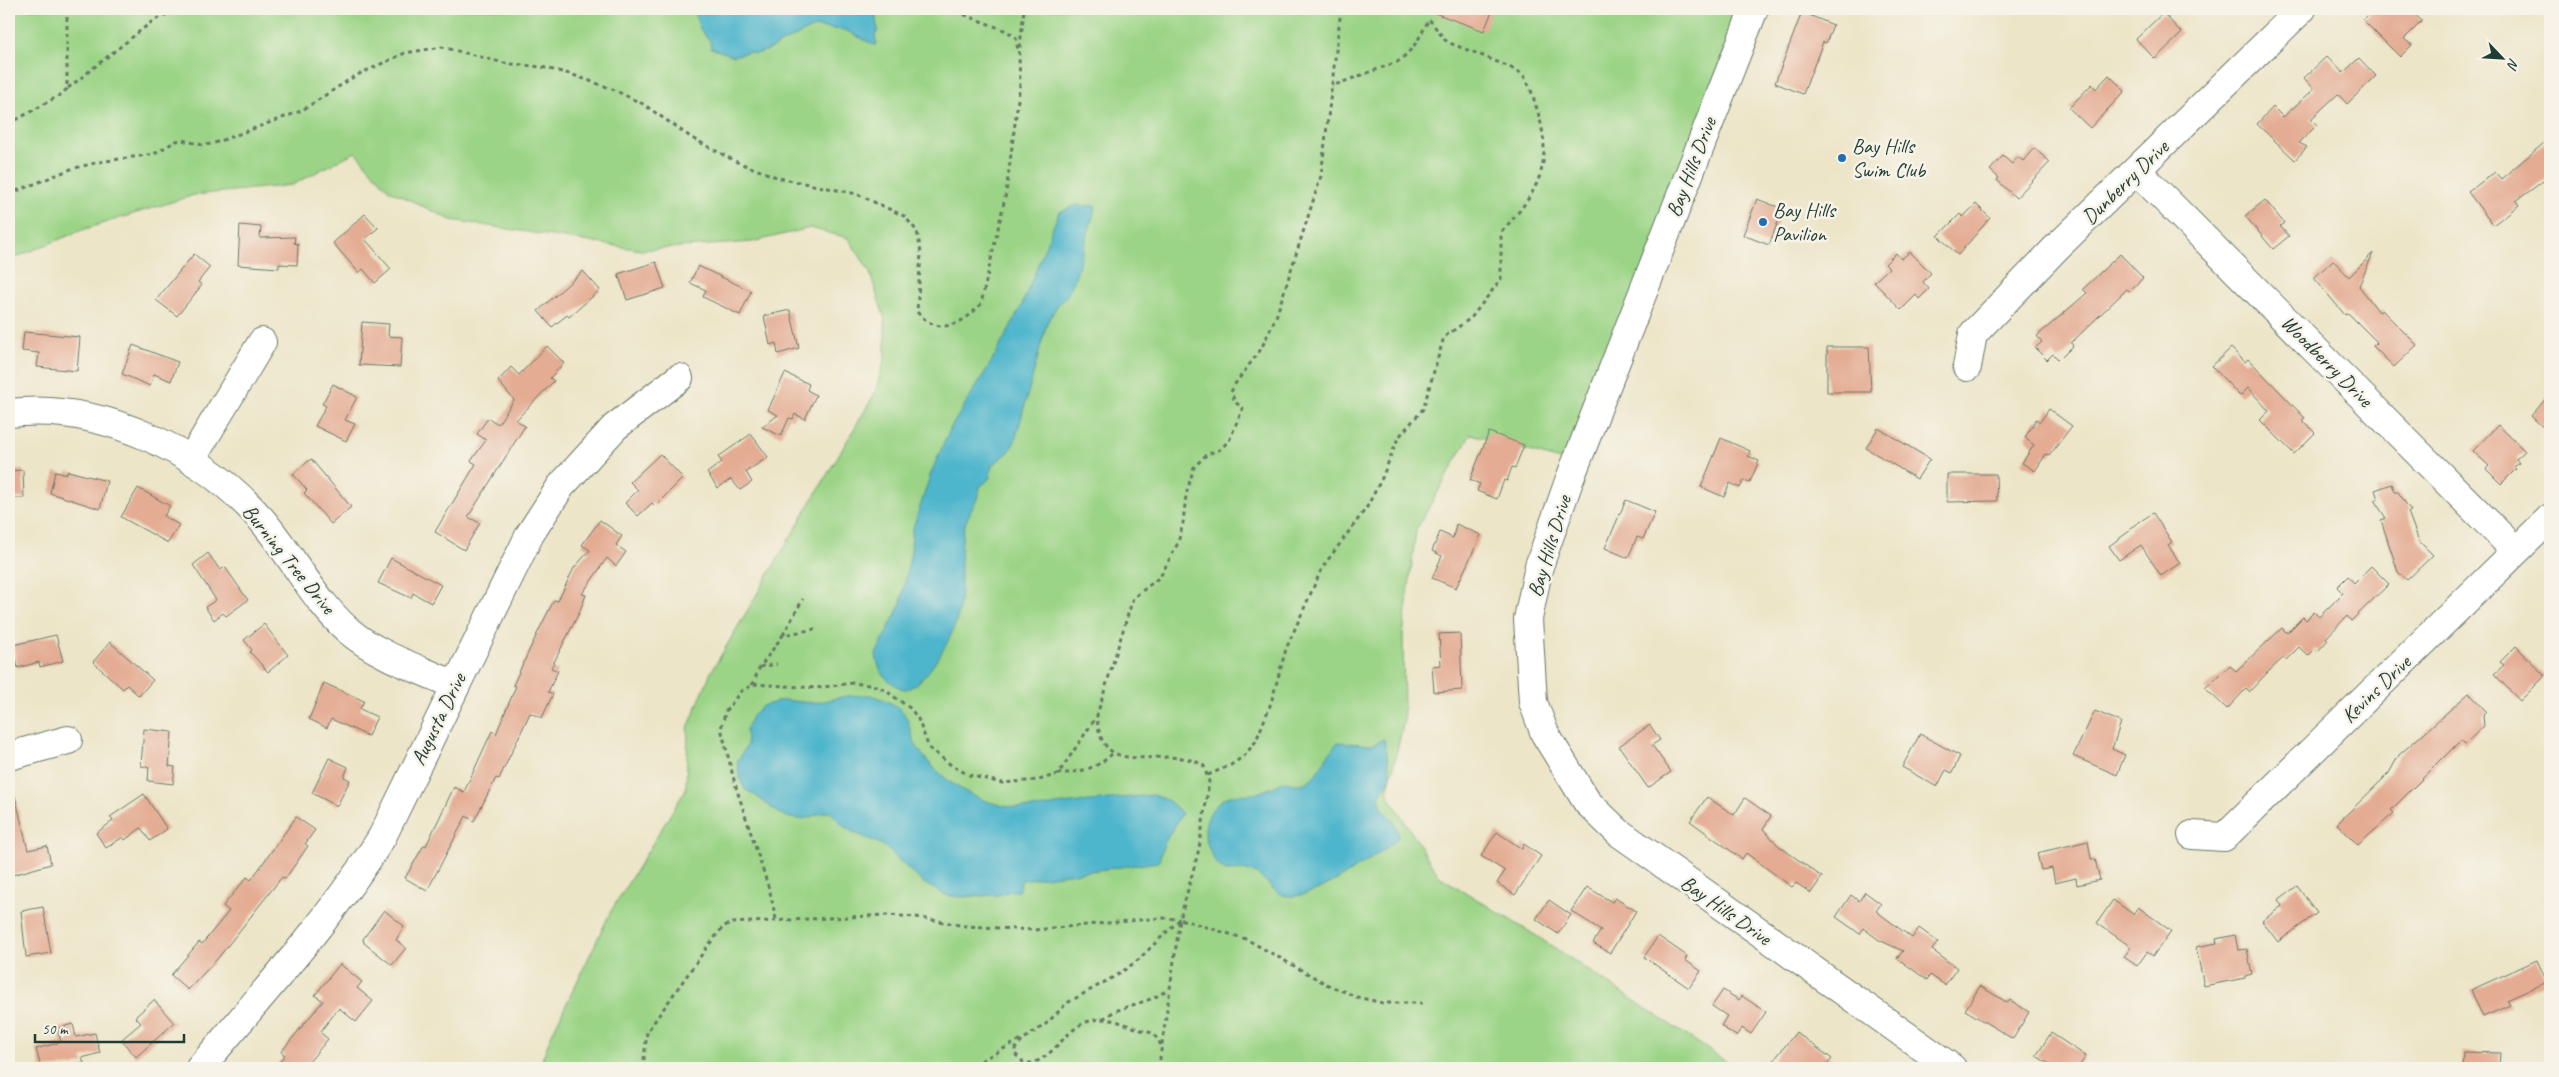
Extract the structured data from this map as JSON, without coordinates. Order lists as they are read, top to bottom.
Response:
{
  "streets": {
    "street": [
      "Bay Hills Drive",
      "Dunberry Drive",
      "Woodberry Drive",
      "Burning Tree Drive",
      "Kevins Drive",
      "Augusta Drive"
    ]
  },
  "crossings": [
    ["Dunberry Drive", "Woodberry Drive"],
    ["Woodberry Drive", "Kevins Drive"],
    ["Burning Tree Drive", "Augusta Drive"]
  ],
  "places": ["Bay Hills Swim Club", "Bay Hills Pavilion"],
  "scale_bar": "50 m",
  "north": "bottom right"
}
